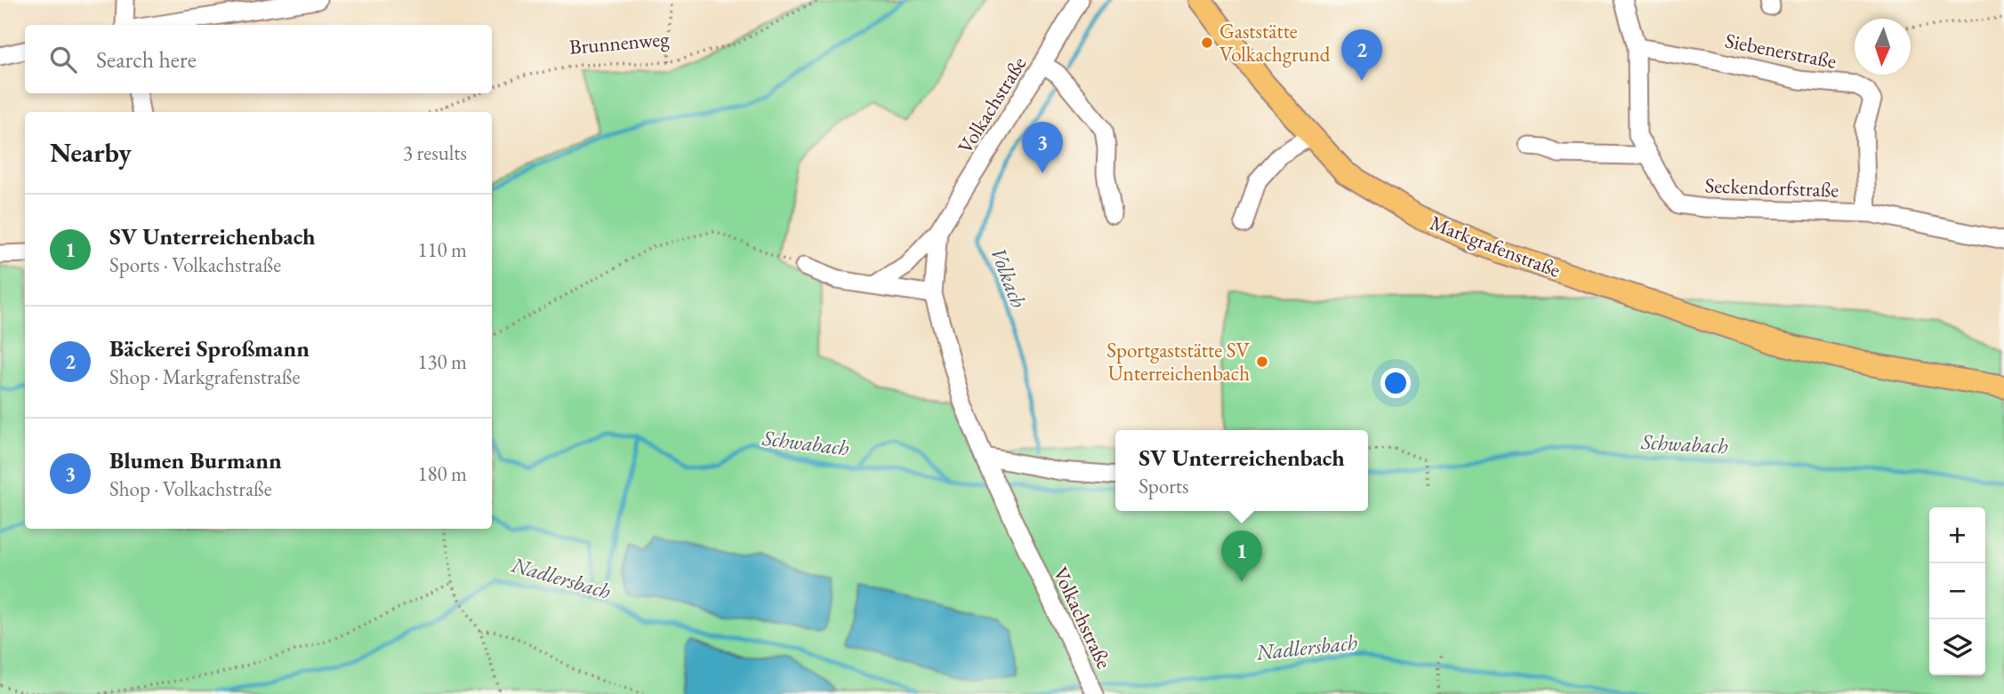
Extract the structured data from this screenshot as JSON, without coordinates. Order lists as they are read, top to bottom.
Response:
{
  "streets": {
    "main road": ["Markgrafenstraße"],
    "street": ["Siebenerstraße", "Volkachstraße", "Seckendorfstraße"],
    "path": ["Brunnenweg"]
  },
  "crossings": [
    ["Siebenerstraße", "Seckendorfstraße"]
  ],
  "water": ["Volkach", "Schwabach", "Nadlersbach"],
  "places": ["Gaststätte Volkachgrund", "Sportgaststätte SV Unterreichenbach"],
  "north": "bottom",
  "page": {
    "search": "Search here",
    "pins": ["2", "3", "1"],
    "heading": ["Nearby", "3 results"],
    "list": [
      {
        "mark": "1",
        "name": "SV Unterreichenbach",
        "note": "Sports · Volkachstraße",
        "value": "110 m"
      },
      {
        "mark": "2",
        "name": "Bäckerei Sproßmann",
        "note": "Shop · Markgrafenstraße",
        "value": "130 m"
      },
      {
        "mark": "3",
        "name": "Blumen Burmann",
        "note": "Shop · Volkachstraße",
        "value": "180 m"
      }
    ],
    "popup": ["SV Unterreichenbach", "Sports"],
    "map_buttons": ["+", "−"]
  }
}
